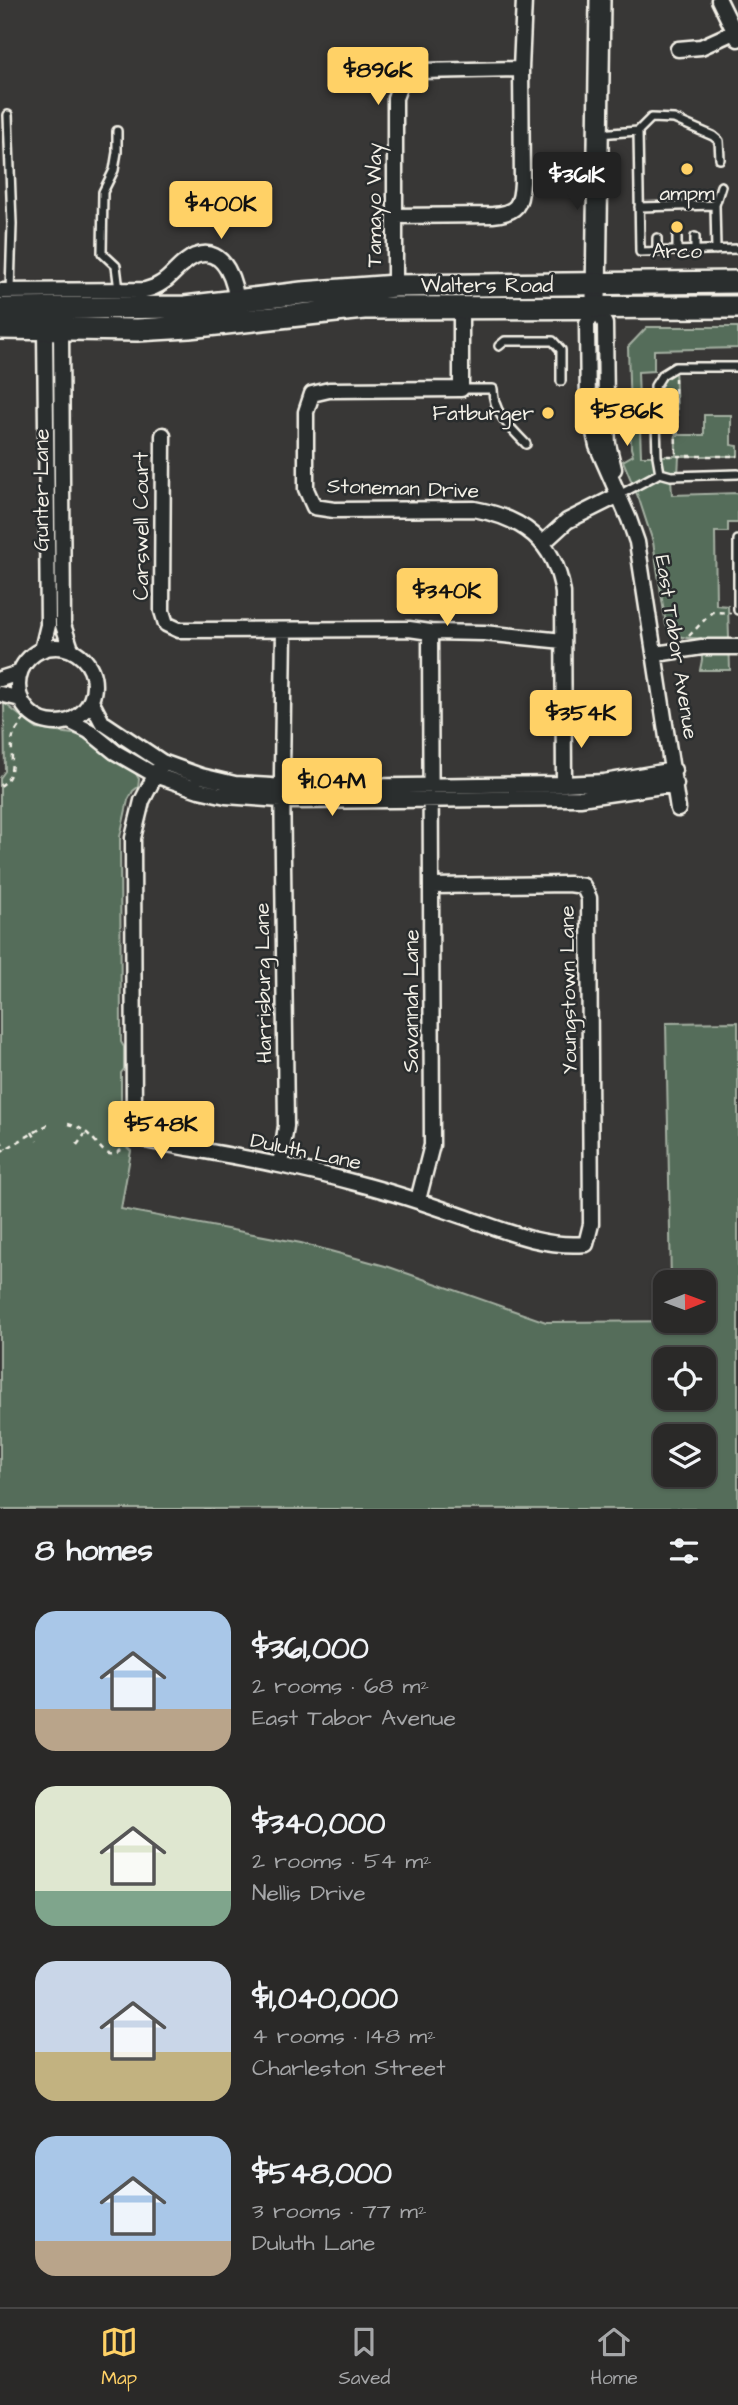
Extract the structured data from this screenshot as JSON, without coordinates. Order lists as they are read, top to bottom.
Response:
{
  "streets": {
    "main road": ["Walters Road", "East Tabor Avenue"],
    "street": [
      "Tamayo Way",
      "Stoneman Drive",
      "Gunter Lane",
      "Carswell Court",
      "Harrisburg Lane",
      "Youngstown Lane",
      "Savannah Lane",
      "Duluth Lane"
    ]
  },
  "crossings": [
    ["Tamayo Way", "Walters Road"],
    ["Walters Road", "Gunter Lane"],
    ["Walters Road", "East Tabor Avenue"],
    ["Carswell Court", "Harrisburg Lane"],
    ["Harrisburg Lane", "Duluth Lane"],
    ["Youngstown Lane", "Savannah Lane"],
    ["Youngstown Lane", "Duluth Lane"],
    ["Savannah Lane", "Duluth Lane"]
  ],
  "places": ["ampm", "Arco", "Fatburger"],
  "north": "right",
  "page": {
    "price": [
      "$896K",
      "$361K",
      "$400K",
      "$586K",
      "$340K",
      "$354K",
      "$1.04M",
      "$548K"
    ],
    "heading": "8 homes",
    "list": [
      {
        "name": "$361,000",
        "note": "2 rooms · 68 m² · East Tabor Avenue"
      },
      {
        "name": "$340,000",
        "note": "2 rooms · 54 m² · Nellis Drive"
      },
      {
        "name": "$1,040,000",
        "note": "4 rooms · 148 m² · Charleston Street"
      },
      {
        "name": "$548,000",
        "note": "3 rooms · 77 m² · Duluth Lane"
      }
    ],
    "tabs": ["Map", "Saved", "Home"]
  }
}
